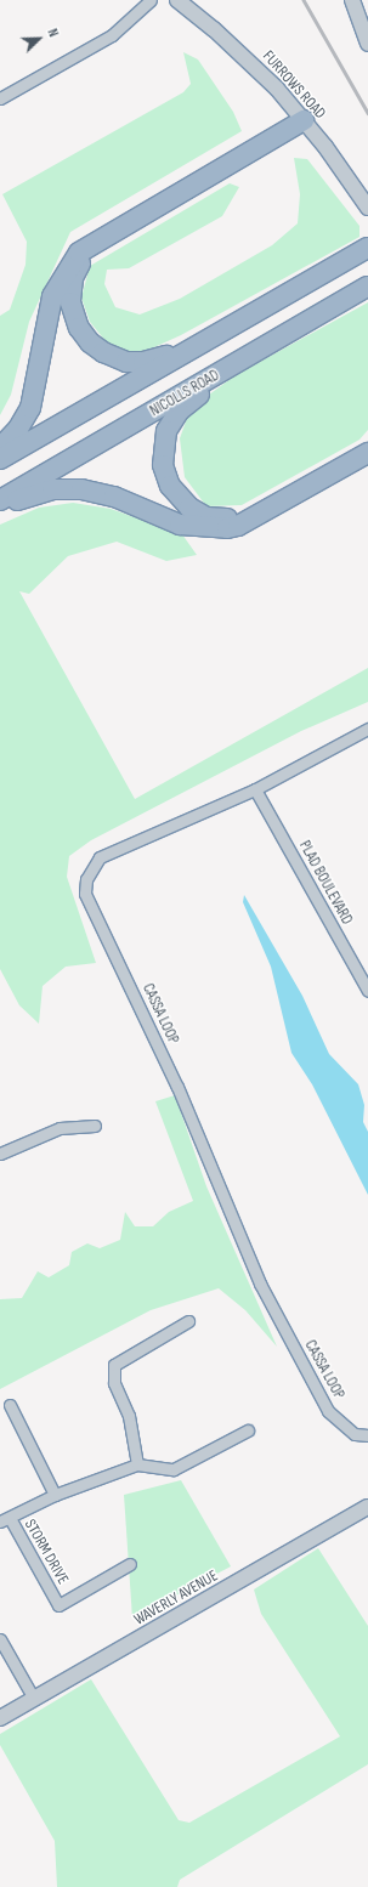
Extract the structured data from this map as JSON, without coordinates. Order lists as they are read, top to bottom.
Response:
{
  "streets": {
    "highway": ["NICOLLS ROAD"],
    "street": [
      "FURROWS ROAD",
      "PLAD BOULEVARD",
      "CASSA LOOP",
      "STORM DRIVE",
      "WAVERLY AVENUE"
    ]
  },
  "crossings": [
    ["PLAD BOULEVARD", "CASSA LOOP"]
  ],
  "north": "top right"
}
